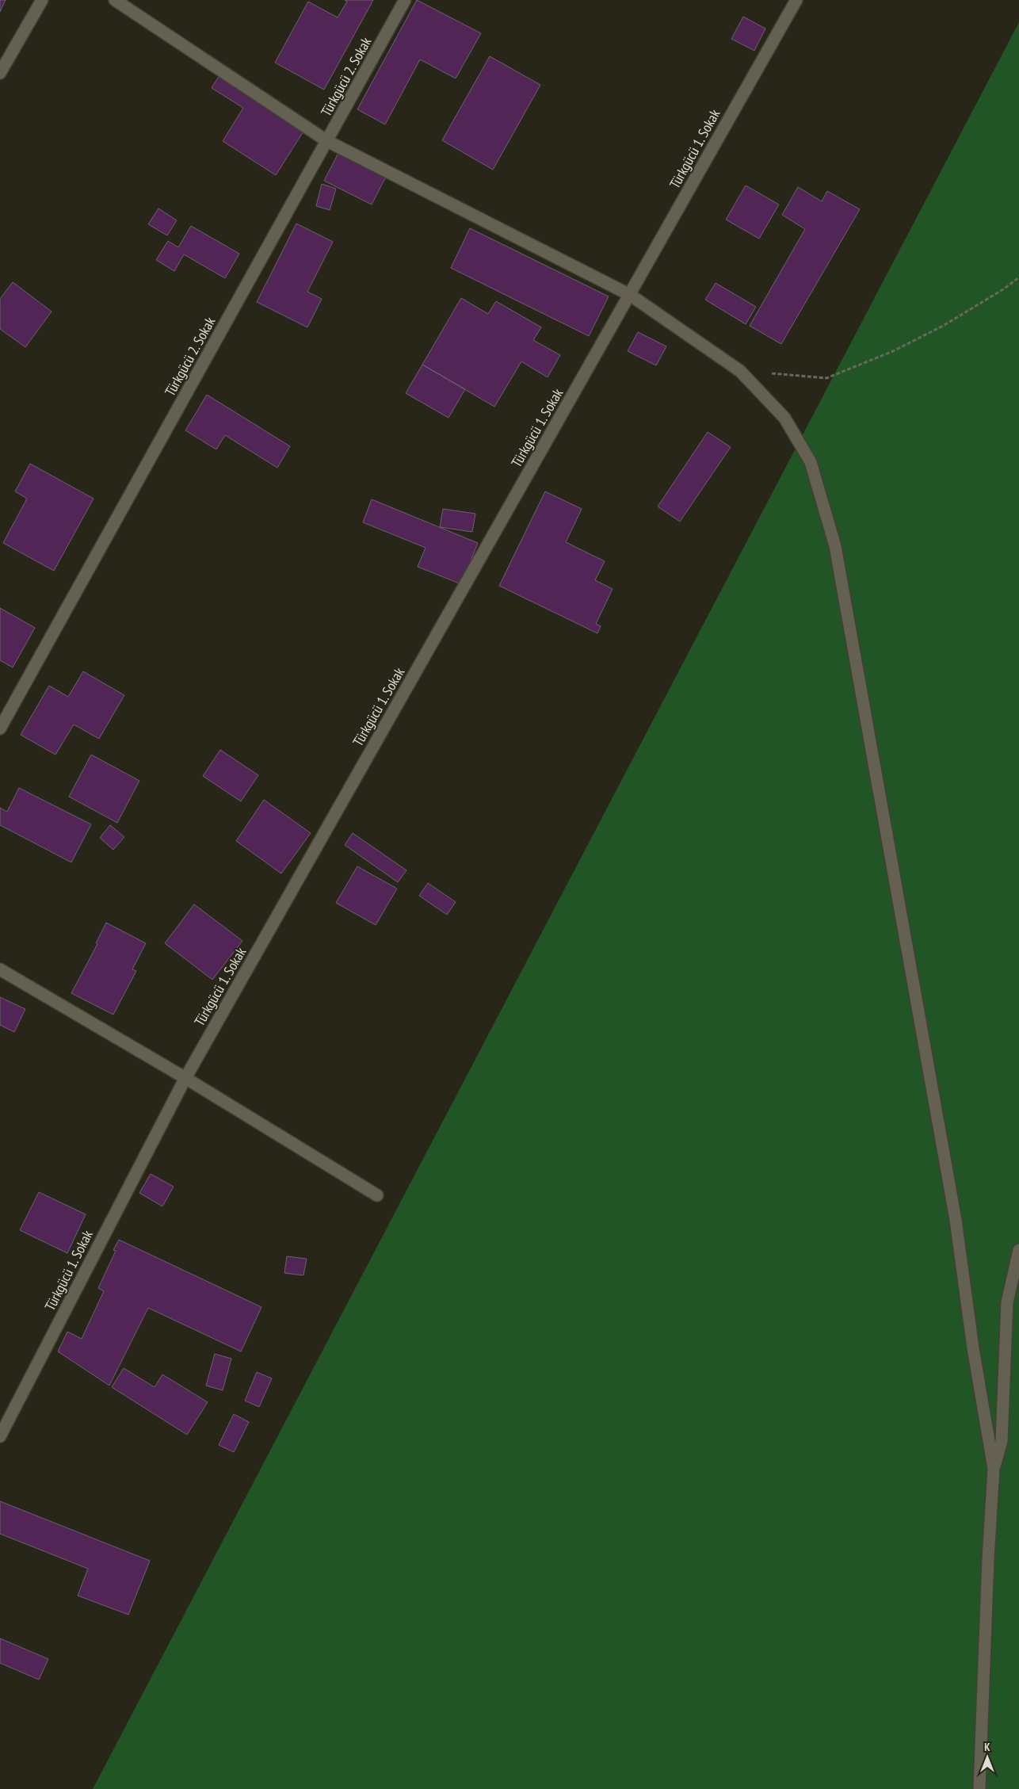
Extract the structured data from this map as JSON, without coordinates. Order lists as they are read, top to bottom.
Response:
{
  "streets": {
    "street": ["Türkgücü 2. Sokak", "Türkgücü 1. Sokak"]
  },
  "north": "top"
}
